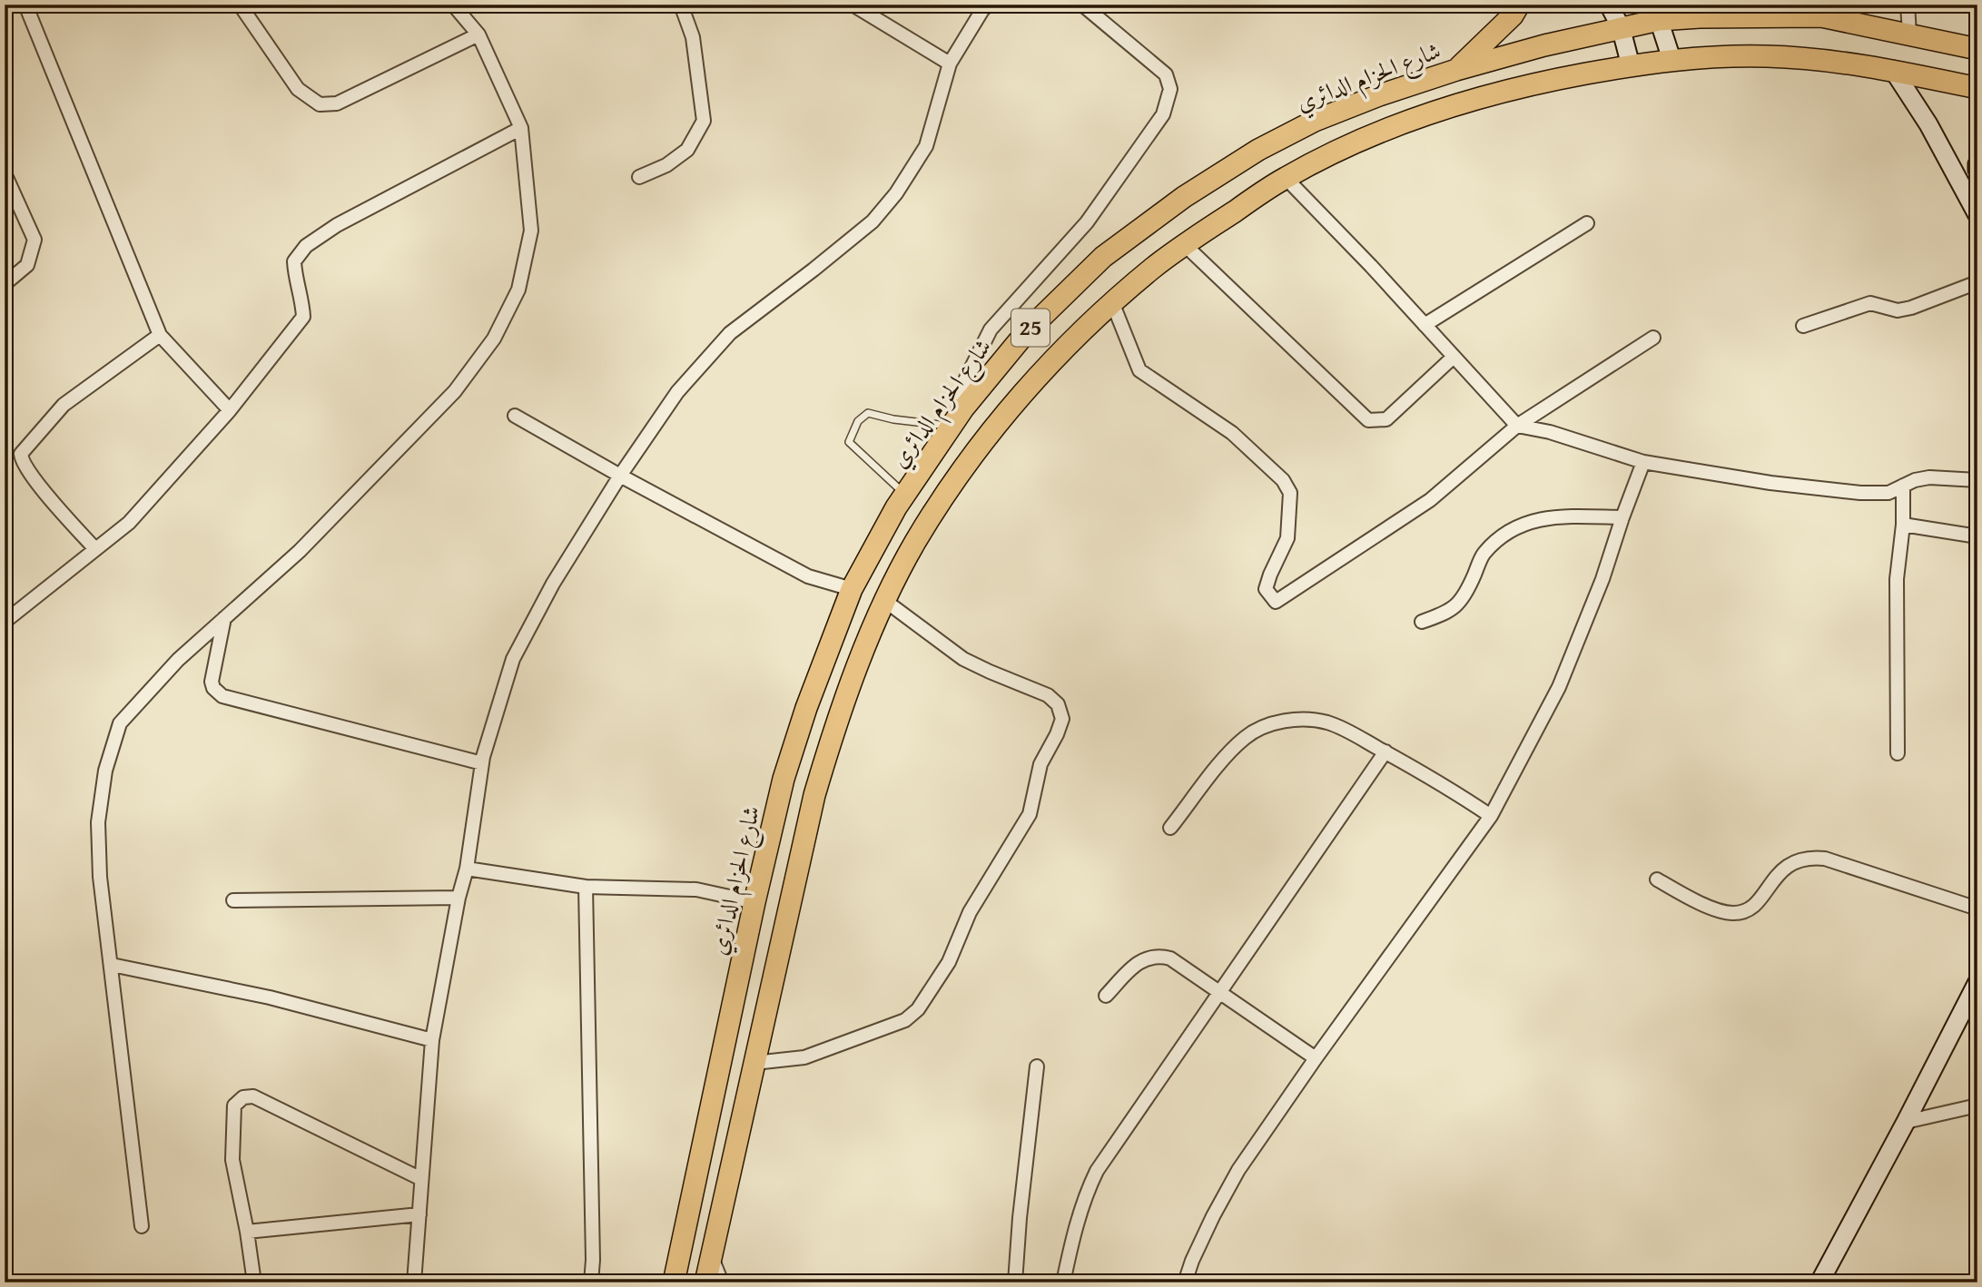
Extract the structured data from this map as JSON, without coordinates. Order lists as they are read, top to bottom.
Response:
{
  "streets": {
    "main road": ["شارع الحزام الدائري", "25"]
  }
}
